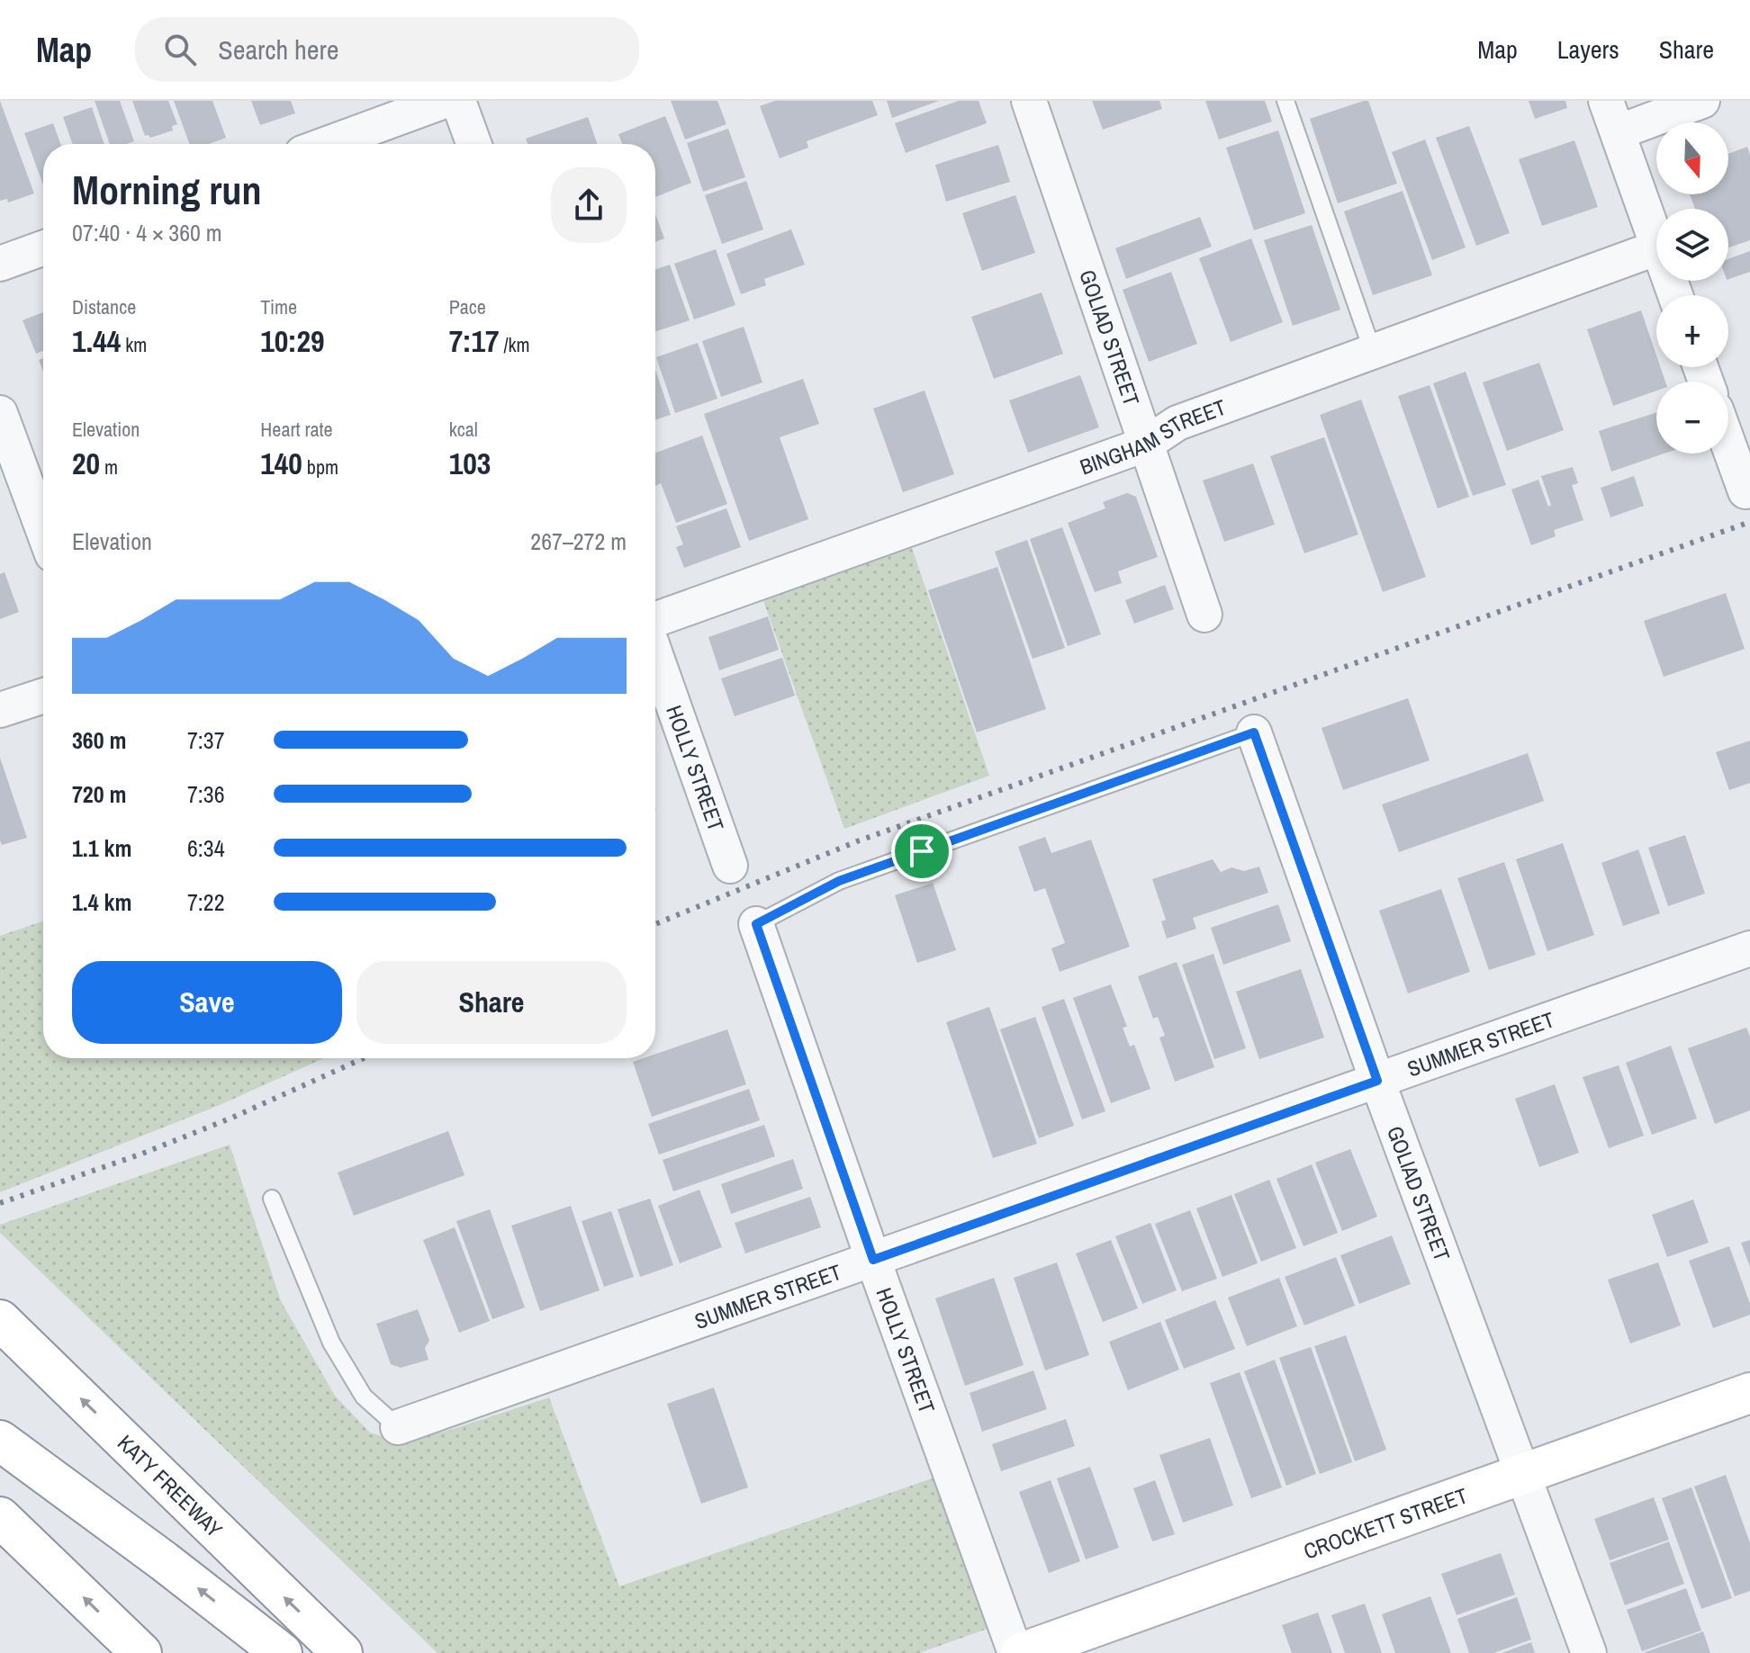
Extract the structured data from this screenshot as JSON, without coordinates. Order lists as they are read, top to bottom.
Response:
{
  "streets": {
    "main road": ["KATY FREEWAY", "CROCKETT STREET"],
    "street": [
      "GOLIAD STREET",
      "BINGHAM STREET",
      "HOLLY STREET",
      "SUMMER STREET"
    ]
  },
  "crossings": [
    ["GOLIAD STREET", "BINGHAM STREET"],
    ["GOLIAD STREET", "SUMMER STREET"],
    ["GOLIAD STREET", "CROCKETT STREET"],
    ["HOLLY STREET", "SUMMER STREET"],
    ["HOLLY STREET", "CROCKETT STREET"]
  ],
  "north": "bottom",
  "page": {
    "header": "Map",
    "search": "Search here",
    "nav": ["Map", "Layers", "Share"],
    "map_buttons": ["+", "−"],
    "heading": ["Morning run", "07:40 · 4 × 360 m"],
    "stats": [
      ["Distance", "1.44 km"],
      ["Time", "10:29"],
      ["Pace", "7:17 /km"],
      ["Elevation", "20 m"],
      ["Heart rate", "140 bpm"],
      ["kcal", "103"]
    ],
    "chart": ["Elevation", "267–272 m"],
    "list": [
      {
        "name": "360 m",
        "note": "7:37"
      },
      {
        "name": "720 m",
        "note": "7:36"
      },
      {
        "name": "1.1 km",
        "note": "6:34"
      },
      {
        "name": "1.4 km",
        "note": "7:22"
      }
    ],
    "buttons": ["Save", "Share"]
  }
}
